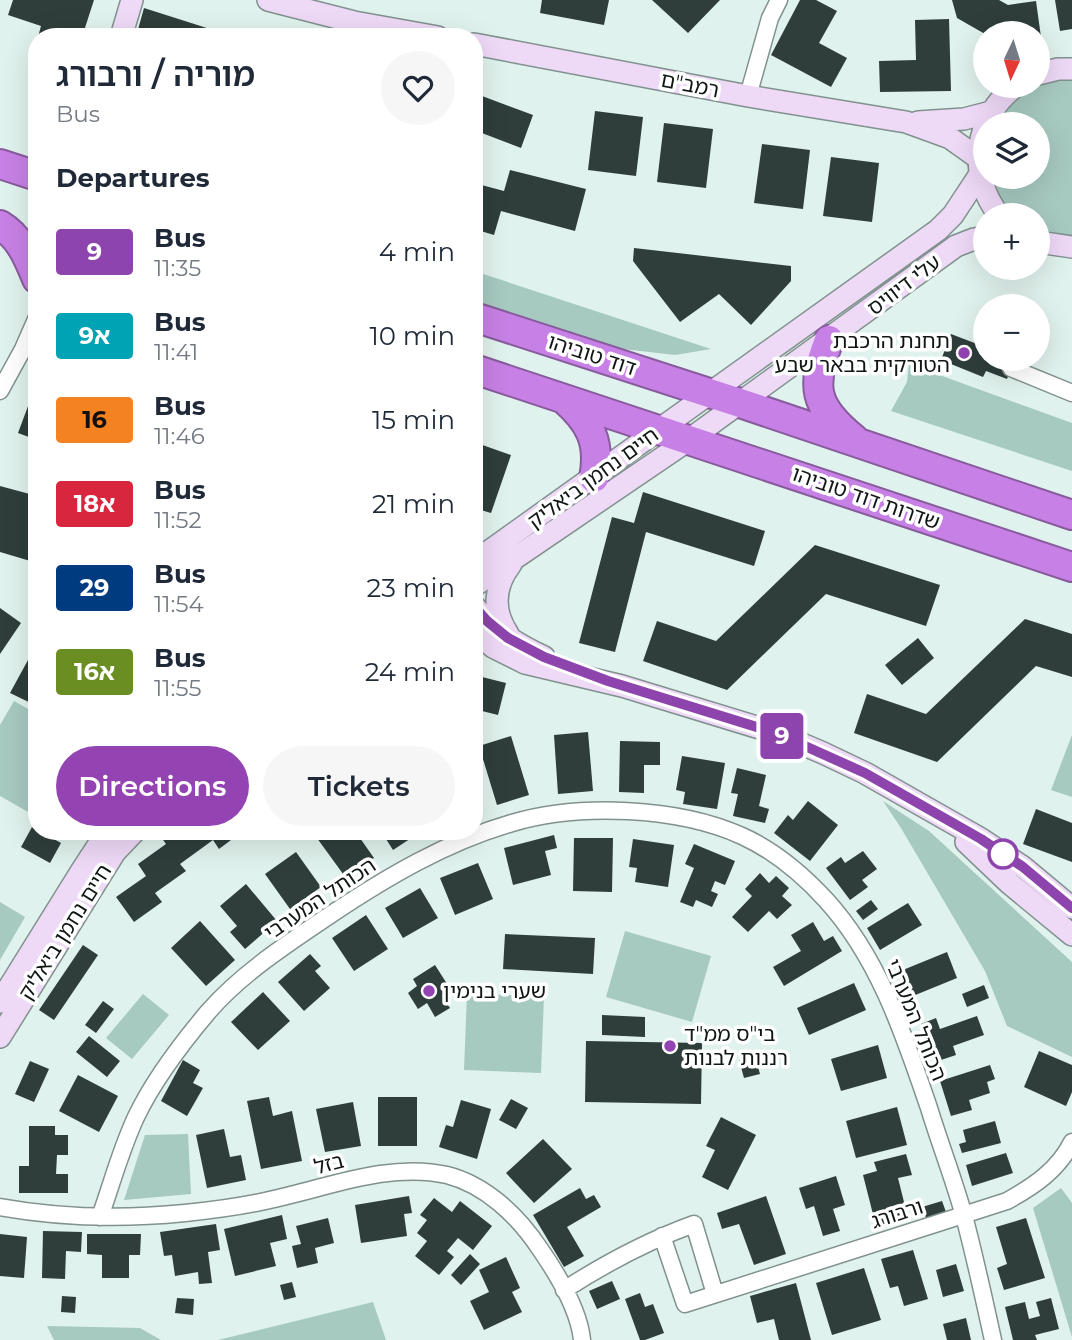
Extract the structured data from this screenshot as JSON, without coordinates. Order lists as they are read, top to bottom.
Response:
{
  "streets": {
    "highway": ["דוד טוביהו", "שדרות דוד טוביהו"],
    "street": [
      "רמב\"ם",
      "עלי דיוויס",
      "חיים נחמן ביאליק",
      "הכותל המערבי",
      "בזל",
      "ורבורג"
    ]
  },
  "crossings": [
    ["עלי דיוויס", "דוד טוביהו"],
    ["עלי דיוויס", "חיים נחמן ביאליק"],
    ["עלי דיוויס", "שדרות דוד טוביהו"],
    ["דוד טוביהו", "חיים נחמן ביאליק"],
    ["חיים נחמן ביאליק", "שדרות דוד טוביהו"],
    ["הכותל המערבי", "בזל"],
    ["הכותל המערבי", "ורבורג"]
  ],
  "places": ["תחנת הרכבת הטורקית בבאר שבע", "שערי בנימין", "בי\"ס ממ\"ד רננות לבנות"],
  "lines": ["bus line 9"],
  "north": "bottom",
  "page": {
    "on_map": "9",
    "map_buttons": ["+", "−"],
    "heading": [
      ["מוריה / ורבורג", "Bus"],
      "Departures"
    ],
    "list": [
      {
        "mark": "9",
        "name": "Bus",
        "note": "11:35",
        "value": "4 min"
      },
      {
        "mark": "9א",
        "name": "Bus",
        "note": "11:41",
        "value": "10 min"
      },
      {
        "mark": "16",
        "name": "Bus",
        "note": "11:46",
        "value": "15 min"
      },
      {
        "mark": "18א",
        "name": "Bus",
        "note": "11:52",
        "value": "21 min"
      },
      {
        "mark": "29",
        "name": "Bus",
        "note": "11:54",
        "value": "23 min"
      },
      {
        "mark": "16א",
        "name": "Bus",
        "note": "11:55",
        "value": "24 min"
      }
    ],
    "buttons": ["Directions", "Tickets"]
  }
}
